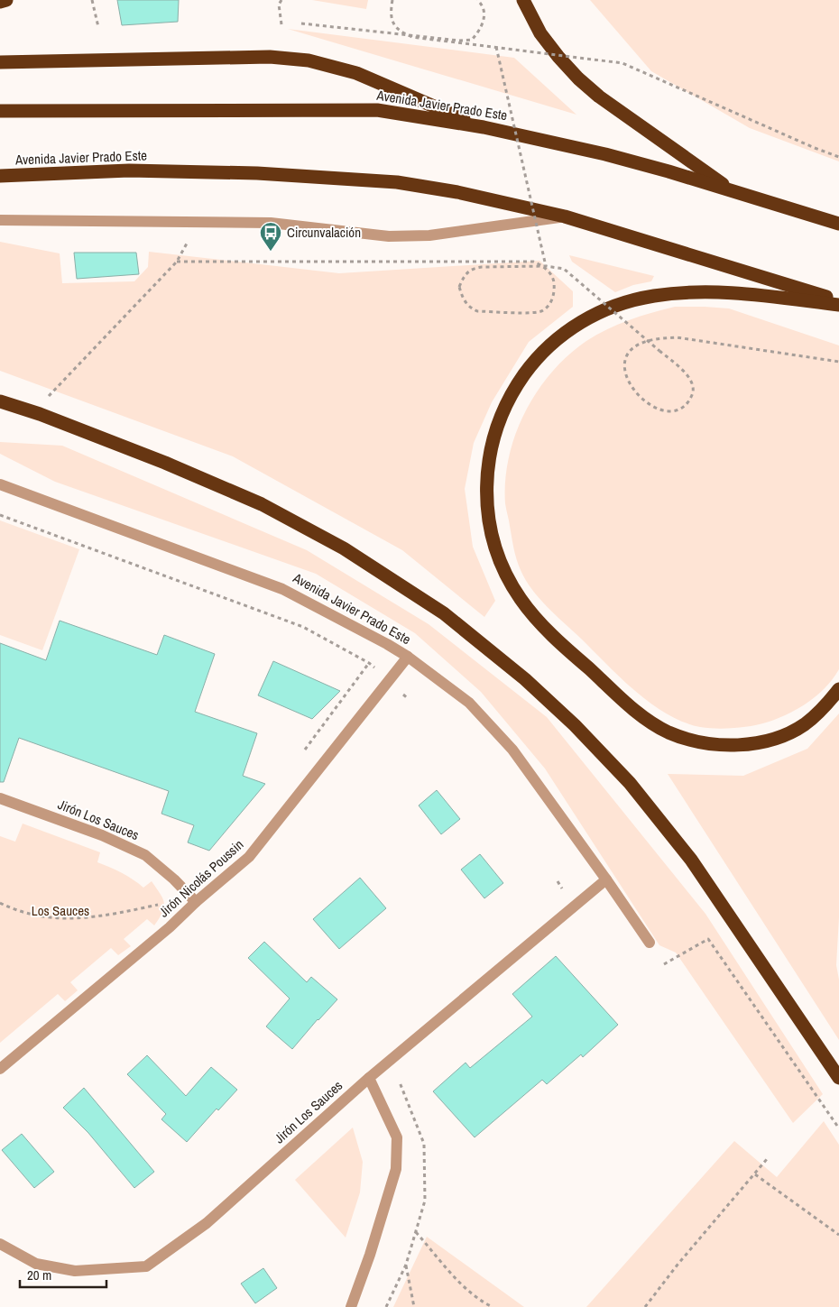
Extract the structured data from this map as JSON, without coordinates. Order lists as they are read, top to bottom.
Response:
{
  "streets": {
    "highway": ["Avenida Javier Prado Este"],
    "street": ["Jirón Los Sauces", "Jirón Nicolás Poussin"]
  },
  "crossings": [
    ["Avenida Javier Prado Este", "Jirón Los Sauces"],
    ["Avenida Javier Prado Este", "Jirón Nicolás Poussin"],
    ["Jirón Los Sauces", "Jirón Nicolás Poussin"]
  ],
  "parks": ["Los Sauces"],
  "places": {
    "bus stop": ["Circunvalación"]
  },
  "scale_bar": "20 m"
}
